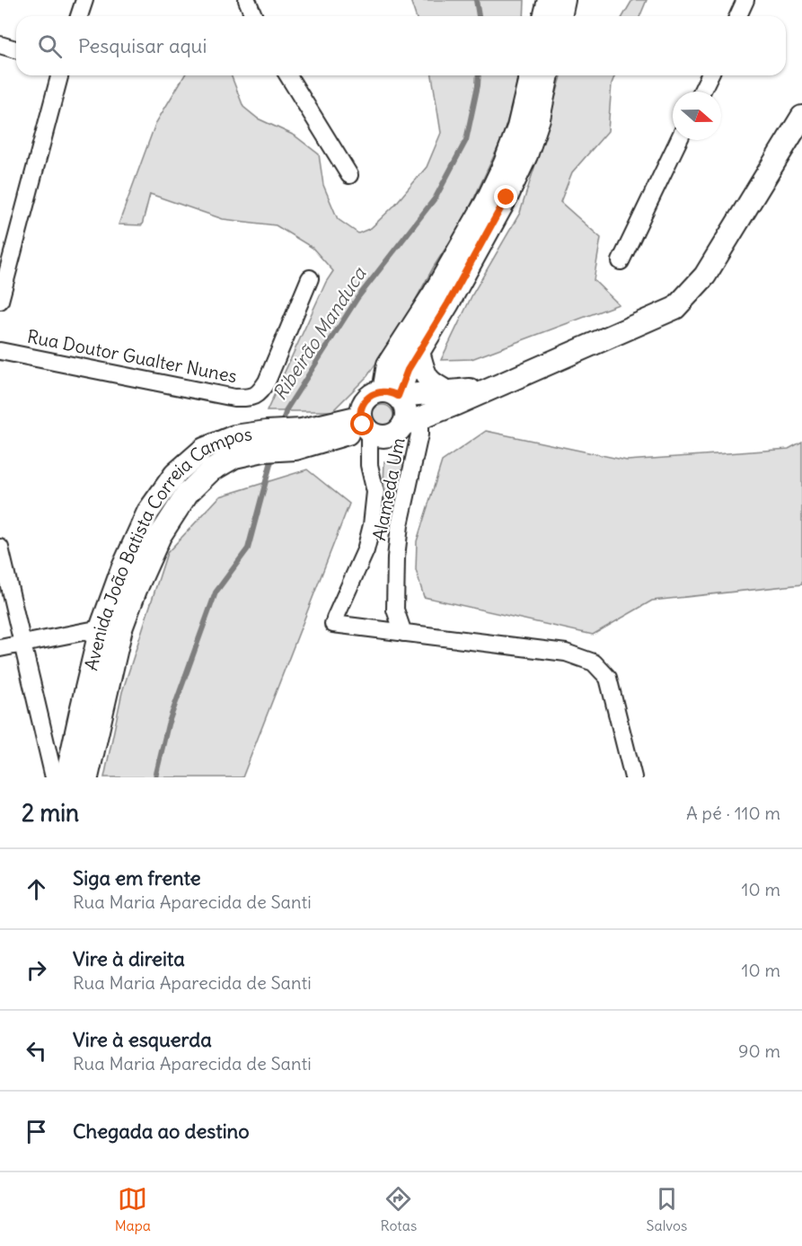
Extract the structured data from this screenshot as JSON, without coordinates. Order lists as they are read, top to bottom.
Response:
{
  "streets": {
    "main road": ["Avenida João Batista Correia Campos"],
    "street": ["Rua Doutor Gualter Nunes", "Alameda Um"]
  },
  "crossings": [
    ["Alameda Um", "Avenida João Batista Correia Campos"]
  ],
  "water": ["Ribeirão Manduca"],
  "north": "right",
  "page": {
    "search": "Pesquisar aqui",
    "heading": ["2 min", "A pé · 110 m"],
    "list": [
      ["Siga em frente", "Rua Maria Aparecida de Santi", "10 m"],
      ["Vire à direita", "Rua Maria Aparecida de Santi", "10 m"],
      ["Vire à esquerda", "Rua Maria Aparecida de Santi", "90 m"],
      "Chegada ao destino"
    ],
    "nav": ["Mapa", "Rotas", "Salvos"]
  }
}
